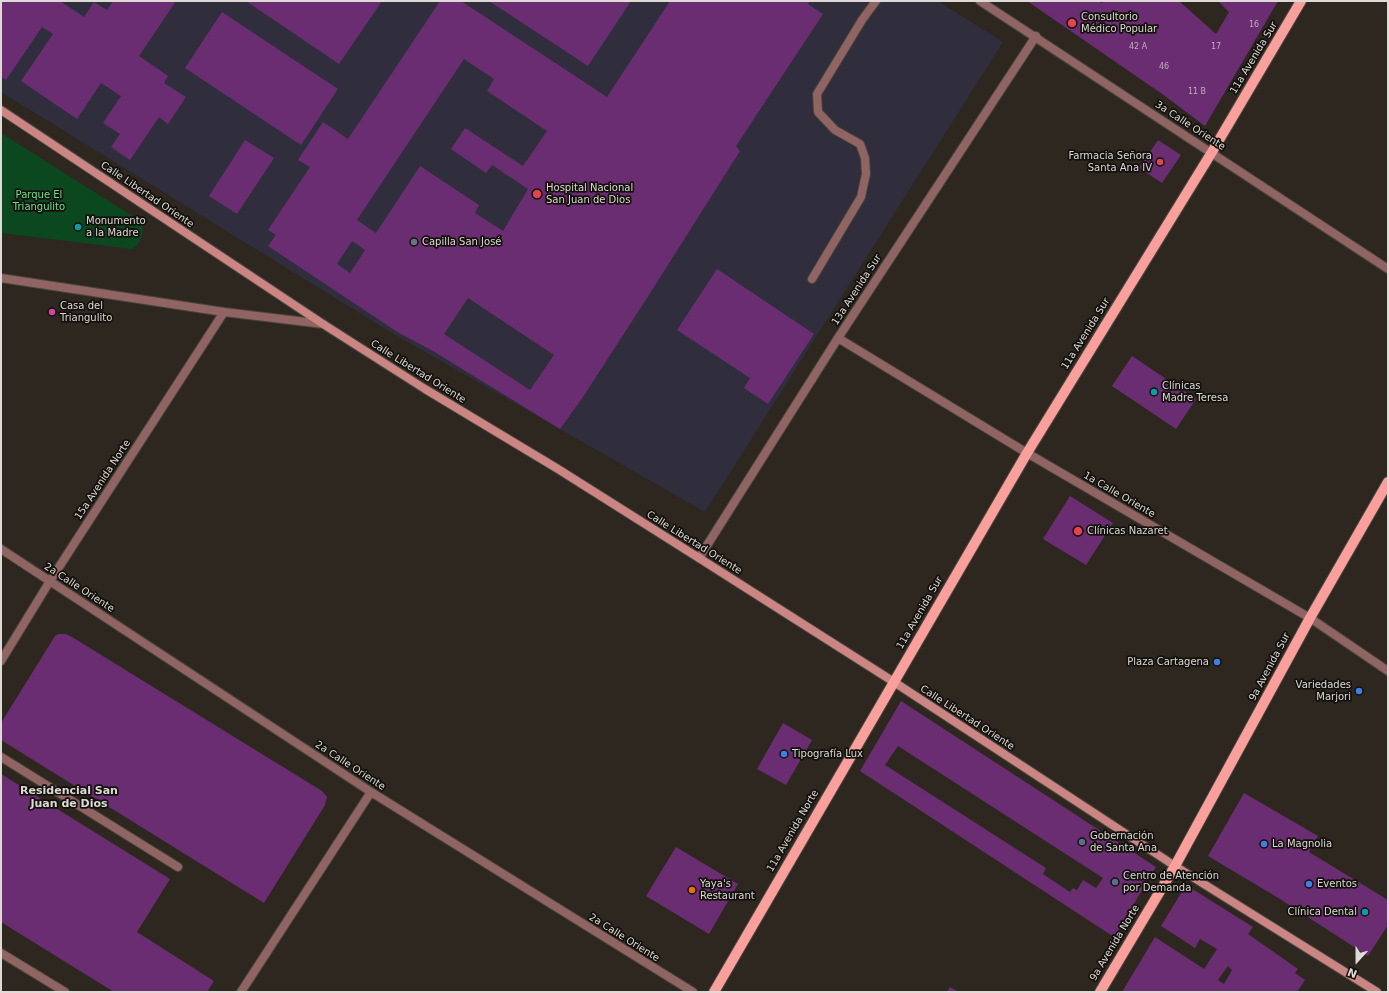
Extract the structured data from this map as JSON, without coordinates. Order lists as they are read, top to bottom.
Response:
{
  "streets": {
    "main road": [
      "11a Avenida Sur",
      "Calle Libertad Oriente",
      "9a Avenida Sur",
      "11a Avenida Norte",
      "9a Avenida Norte"
    ],
    "street": [
      "3a Calle Oriente",
      "13a Avenida Sur",
      "15a Avenida Norte",
      "1a Calle Oriente",
      "2a Calle Oriente"
    ]
  },
  "crossings": [
    ["11a Avenida Sur", "3a Calle Oriente"],
    ["11a Avenida Sur", "Calle Libertad Oriente"],
    ["11a Avenida Sur", "1a Calle Oriente"],
    ["11a Avenida Sur", "11a Avenida Norte"],
    ["3a Calle Oriente", "13a Avenida Sur"],
    ["Calle Libertad Oriente", "13a Avenida Sur"],
    ["Calle Libertad Oriente", "9a Avenida Sur"],
    ["Calle Libertad Oriente", "11a Avenida Norte"],
    ["Calle Libertad Oriente", "9a Avenida Norte"],
    ["13a Avenida Sur", "1a Calle Oriente"],
    ["15a Avenida Norte", "2a Calle Oriente"],
    ["1a Calle Oriente", "9a Avenida Sur"],
    ["9a Avenida Sur", "9a Avenida Norte"]
  ],
  "districts": ["Residencial San Juan de Dios"],
  "parks": ["Parque El Triangulito"],
  "places": [
    "Consultorio Médico Popular",
    "Farmacia Señora Santa Ana IV",
    "Hospital Nacional San Juan de Dios",
    "Monumento a la Madre",
    "Capilla San José",
    "Casa del Triangulito",
    "Clínicas Madre Teresa",
    "Clínicas Nazaret",
    "Plaza Cartagena",
    "Variedades Marjori",
    "Tipografía Lux",
    "Gobernación de Santa Ana",
    "La Magnolia",
    "Centro de Atención por Demanda",
    "Eventos",
    "Yaya's Restaurant",
    "Clínica Dental"
  ],
  "house_numbers": [
    "16",
    "42 A",
    "17",
    "46",
    "11 B"
  ],
  "north": "bottom"
}
